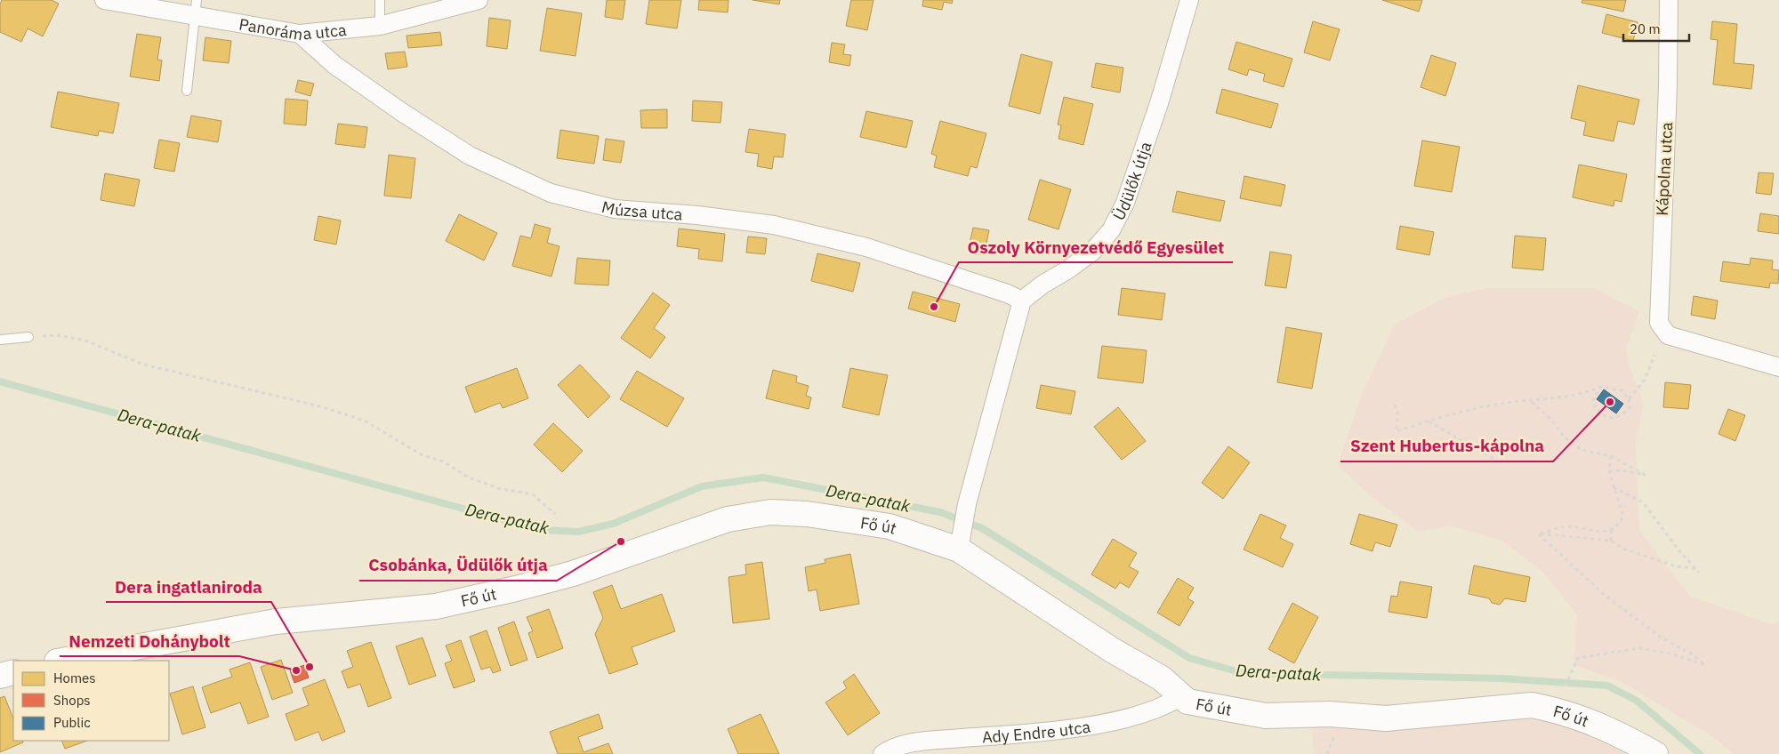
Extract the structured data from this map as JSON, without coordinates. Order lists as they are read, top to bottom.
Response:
{
  "streets": {
    "main road": ["Fő út"],
    "street": [
      "Panoráma utca",
      "Kápolna utca",
      "Üdülők útja",
      "Múzsa utca",
      "Ady Endre utca"
    ]
  },
  "crossings": [
    ["Panoráma utca", "Múzsa utca"],
    ["Üdülők útja", "Múzsa utca"],
    ["Fő út", "Ady Endre utca"]
  ],
  "water": ["Dera-patak"],
  "places": [
    "Oszoly Környezetvédő Egyesület",
    "Szent Hubertus-kápolna",
    "Csobánka, Üdülők útja",
    "Dera ingatlaniroda",
    "Nemzeti Dohánybolt"
  ],
  "legend": ["Homes", "Shops", "Public"],
  "scale_bar": "20 m"
}
